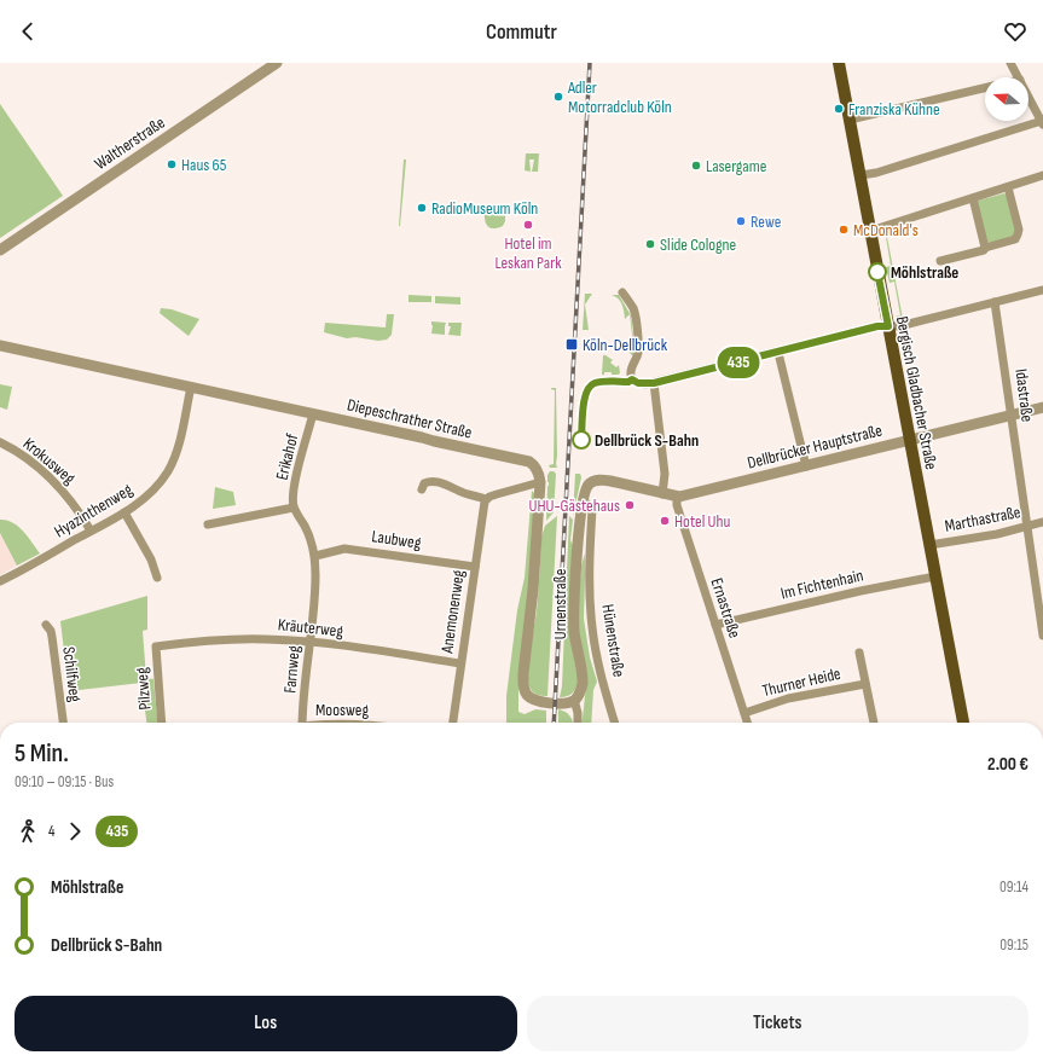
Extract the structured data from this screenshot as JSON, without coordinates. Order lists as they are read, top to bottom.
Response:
{
  "streets": {
    "main road": ["Bergisch Gladbacher Straße"],
    "street": [
      "Waltherstraße",
      "Idastraße",
      "Diepeschrather Straße",
      "Dellbrücker Hauptstraße",
      "Erikahof",
      "Krokusweg",
      "Hyazinthenweg",
      "Marthastraße",
      "Laubweg",
      "Im Fichtenhain",
      "Urnenstraße",
      "Ernastraße",
      "Anemonenweg",
      "Kräuterweg",
      "Hünenstraße",
      "Farnweg",
      "Schilfweg",
      "Thurner Heide",
      "Pilzweg"
    ]
  },
  "crossings": [
    ["Bergisch Gladbacher Straße", "Dellbrücker Hauptstraße"],
    ["Bergisch Gladbacher Straße", "Marthastraße"],
    ["Bergisch Gladbacher Straße", "Im Fichtenhain"],
    ["Idastraße", "Dellbrücker Hauptstraße"],
    ["Idastraße", "Marthastraße"],
    ["Diepeschrather Straße", "Erikahof"],
    ["Diepeschrather Straße", "Hyazinthenweg"],
    ["Dellbrücker Hauptstraße", "Urnenstraße"],
    ["Dellbrücker Hauptstraße", "Ernastraße"],
    ["Erikahof", "Laubweg"],
    ["Erikahof", "Farnweg"],
    ["Krokusweg", "Hyazinthenweg"],
    ["Laubweg", "Anemonenweg"],
    ["Laubweg", "Farnweg"],
    ["Im Fichtenhain", "Ernastraße"],
    ["Urnenstraße", "Hünenstraße"],
    ["Ernastraße", "Thurner Heide"],
    ["Anemonenweg", "Kräuterweg"],
    ["Kräuterweg", "Farnweg"],
    ["Kräuterweg", "Pilzweg"]
  ],
  "places": {
    "other": [
      "Adler Motorradclub Köln",
      "Franziska Kühne",
      "Haus 65",
      "Lasergame",
      "RadioMuseum Köln",
      "Rewe",
      "Hotel im Leskan Park",
      "McDonald's",
      "Slide Cologne",
      "Möhlstraße",
      "Dellbrück S-Bahn",
      "UHU-Gästehaus",
      "Hotel Uhu"
    ],
    "transit": ["Köln-Dellbrück"]
  },
  "lines": ["bus line 435"],
  "north": "left",
  "page": {
    "header": "Commutr",
    "on_map": "435",
    "heading": ["5 Min.", "09:10 – 09:15 · Bus", "2.00 €"],
    "legs": ["4", "435"],
    "list": [
      {
        "name": "Möhlstraße",
        "value": "09:14"
      },
      {
        "name": "Dellbrück S-Bahn",
        "value": "09:15"
      }
    ],
    "buttons": ["Los", "Tickets"]
  }
}
